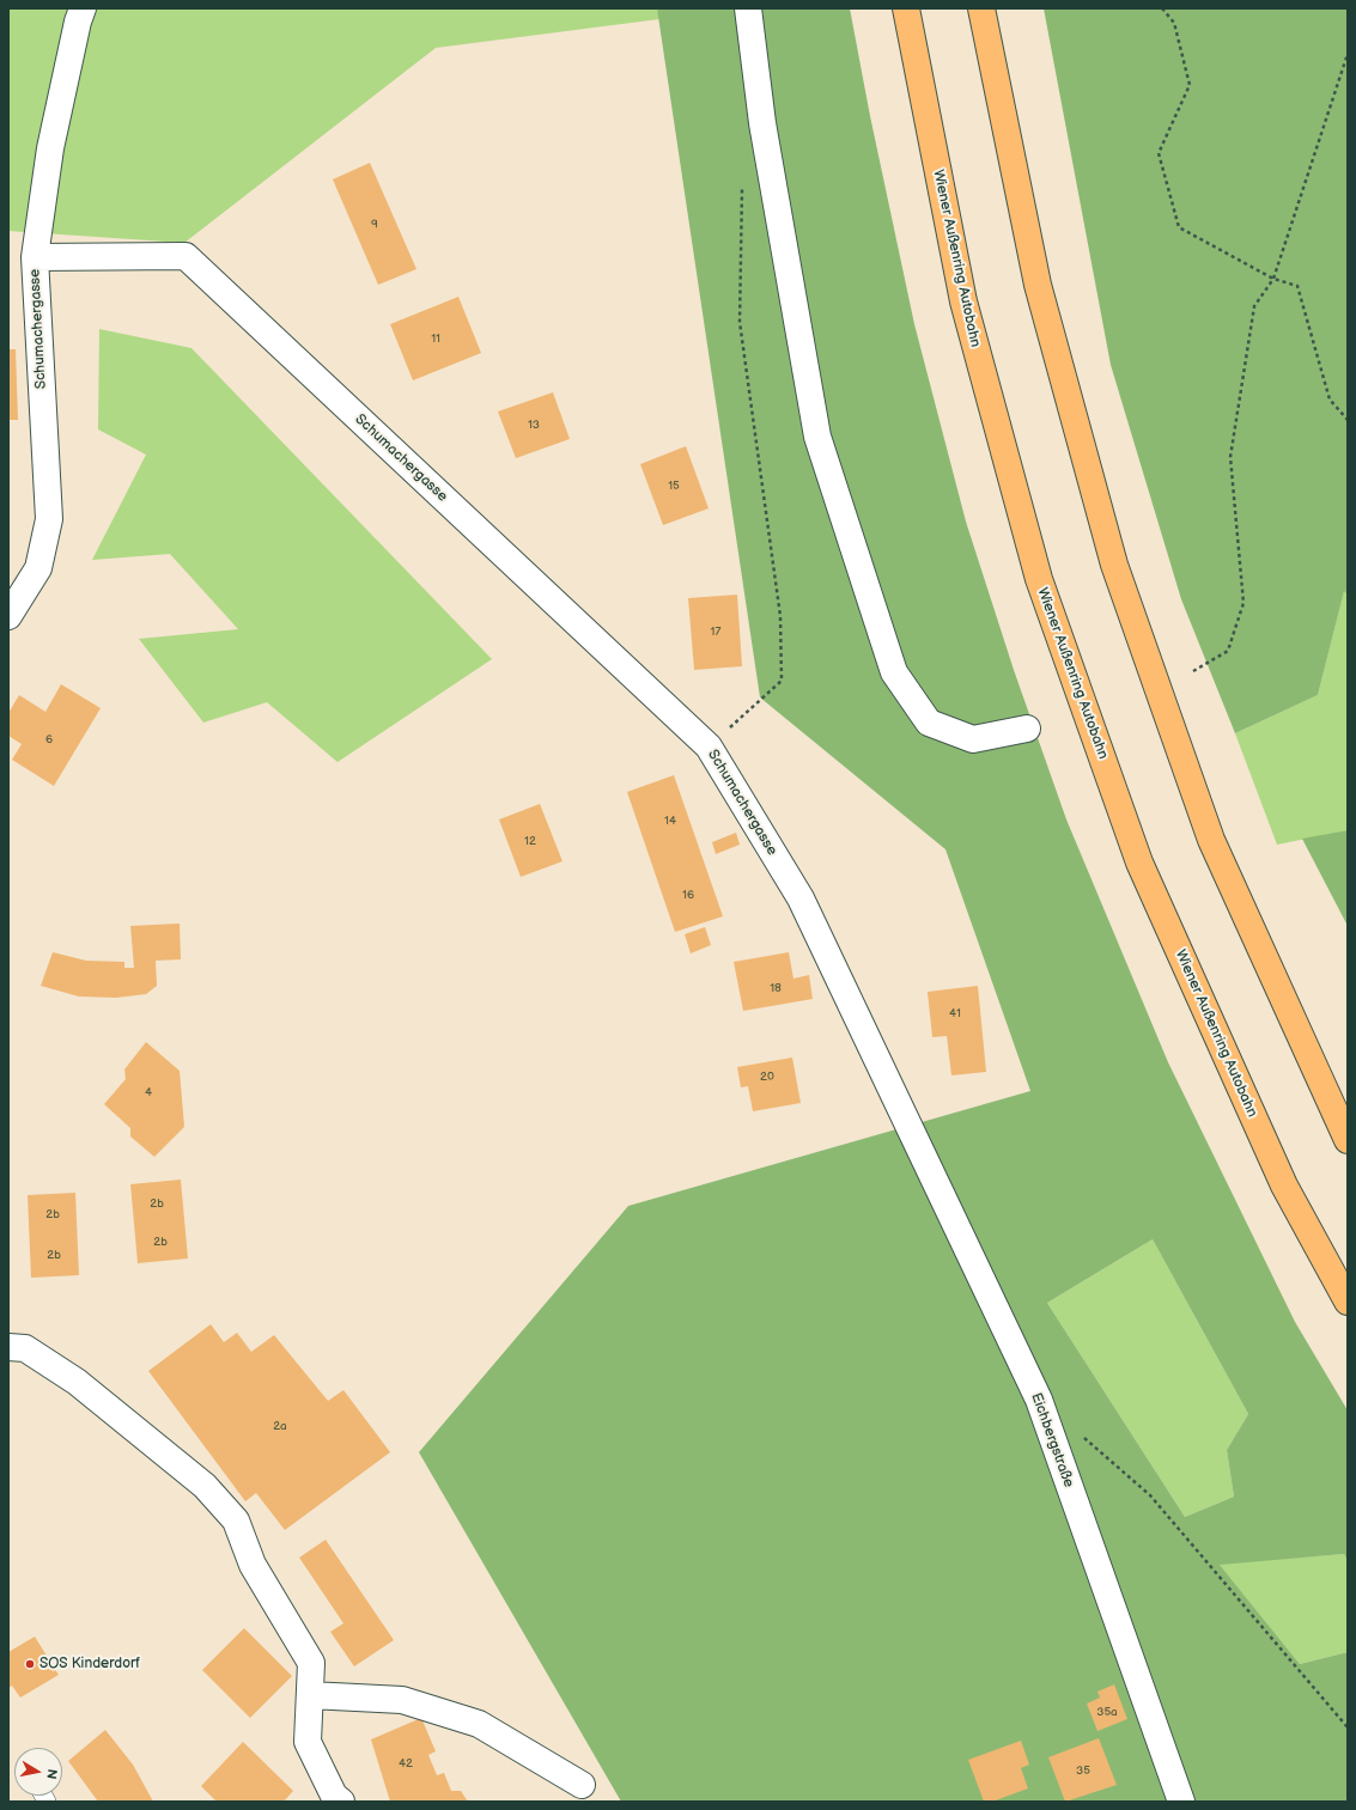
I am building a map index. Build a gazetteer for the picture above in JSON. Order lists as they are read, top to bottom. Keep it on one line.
{"streets":{"highway":["Wiener Außenring Autobahn"],"street":["Schumachergasse","Eichbergstraße"]},"crossings":[["Schumachergasse","Eichbergstraße"]],"places":["SOS Kinderdorf"],"house_numbers":["9","11","13","15","17","6","14","12","16","18","41","20","4","2b","2b","2b","2b","2a","35a","42","35"],"north":"right"}
